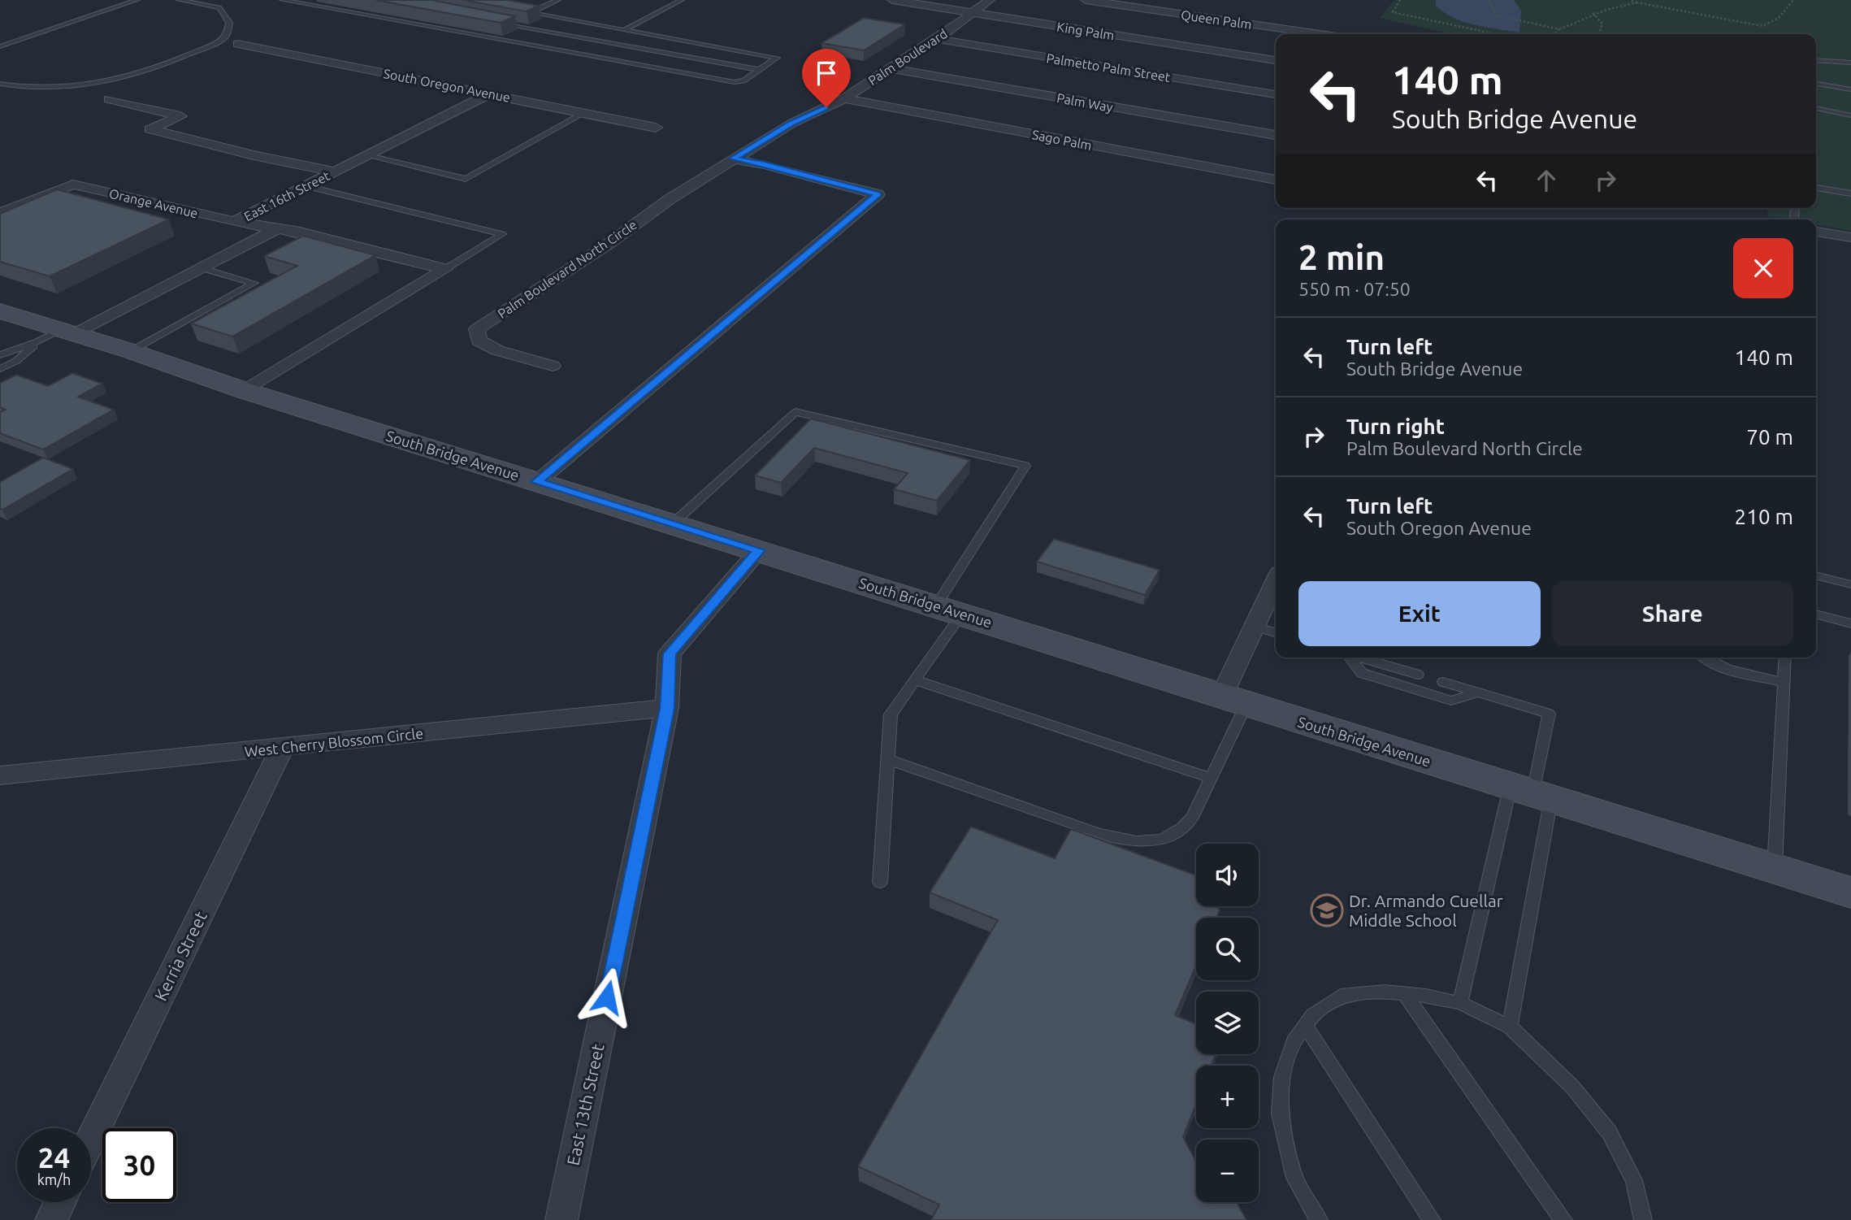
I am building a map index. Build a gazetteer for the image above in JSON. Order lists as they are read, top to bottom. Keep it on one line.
{"streets":{"street":["Queen Palm","King Palm","Palm Boulevard","Palmetto Palm Street","South Oregon Avenue","Palm Way","Sago Palm","East 16th Street","Orange Avenue","Palm Boulevard North Circle","South Bridge Avenue","West Cherry Blossom Circle","Kerria Street","East 13th Street"]},"crossings":[["King Palm","Palm Boulevard"],["Palm Boulevard","Palmetto Palm Street"],["Palm Boulevard","Palm Way"],["Palm Boulevard","Sago Palm"],["Palm Boulevard","Palm Boulevard North Circle"],["South Oregon Avenue","East 16th Street"],["East 16th Street","Orange Avenue"],["East 16th Street","South Bridge Avenue"],["South Bridge Avenue","East 13th Street"],["West Cherry Blossom Circle","Kerria Street"],["West Cherry Blossom Circle","East 13th Street"]],"places":{"school or university":["Dr. Armando Cuellar Middle School"]},"page":{"turn":["140 m","South Bridge Avenue"],"heading":["2 min","550 m · 07:50"],"list":[{"name":"Turn left","note":"South Bridge Avenue","value":"140 m"},{"name":"Turn right","note":"Palm Boulevard North Circle","value":"70 m"},{"name":"Turn left","note":"South Oregon Avenue","value":"210 m"}],"buttons":["Exit","Share"],"map_buttons":["+","−"],"speed":"24 km/h","limit":"30"}}
